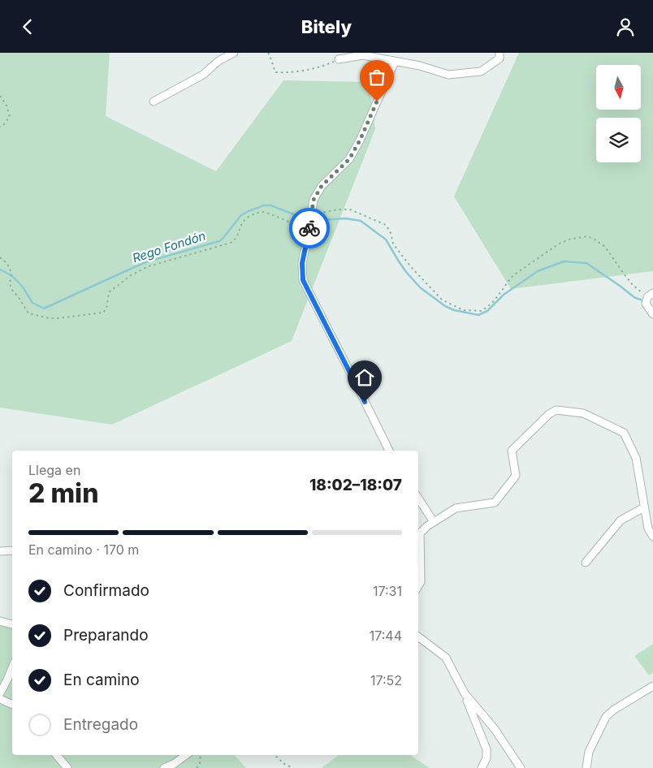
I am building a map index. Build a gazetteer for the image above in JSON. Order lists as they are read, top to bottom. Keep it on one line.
{"water":["Rego Fondón"],"north":"bottom","page":{"header":"Bitely","heading":["2 min","Llega en","18:02–18:07"],"bar":"En camino · 170 m","list":[["Confirmado","17:31"],["Preparando","17:44"],["En camino","17:52"],"Entregado"]}}
